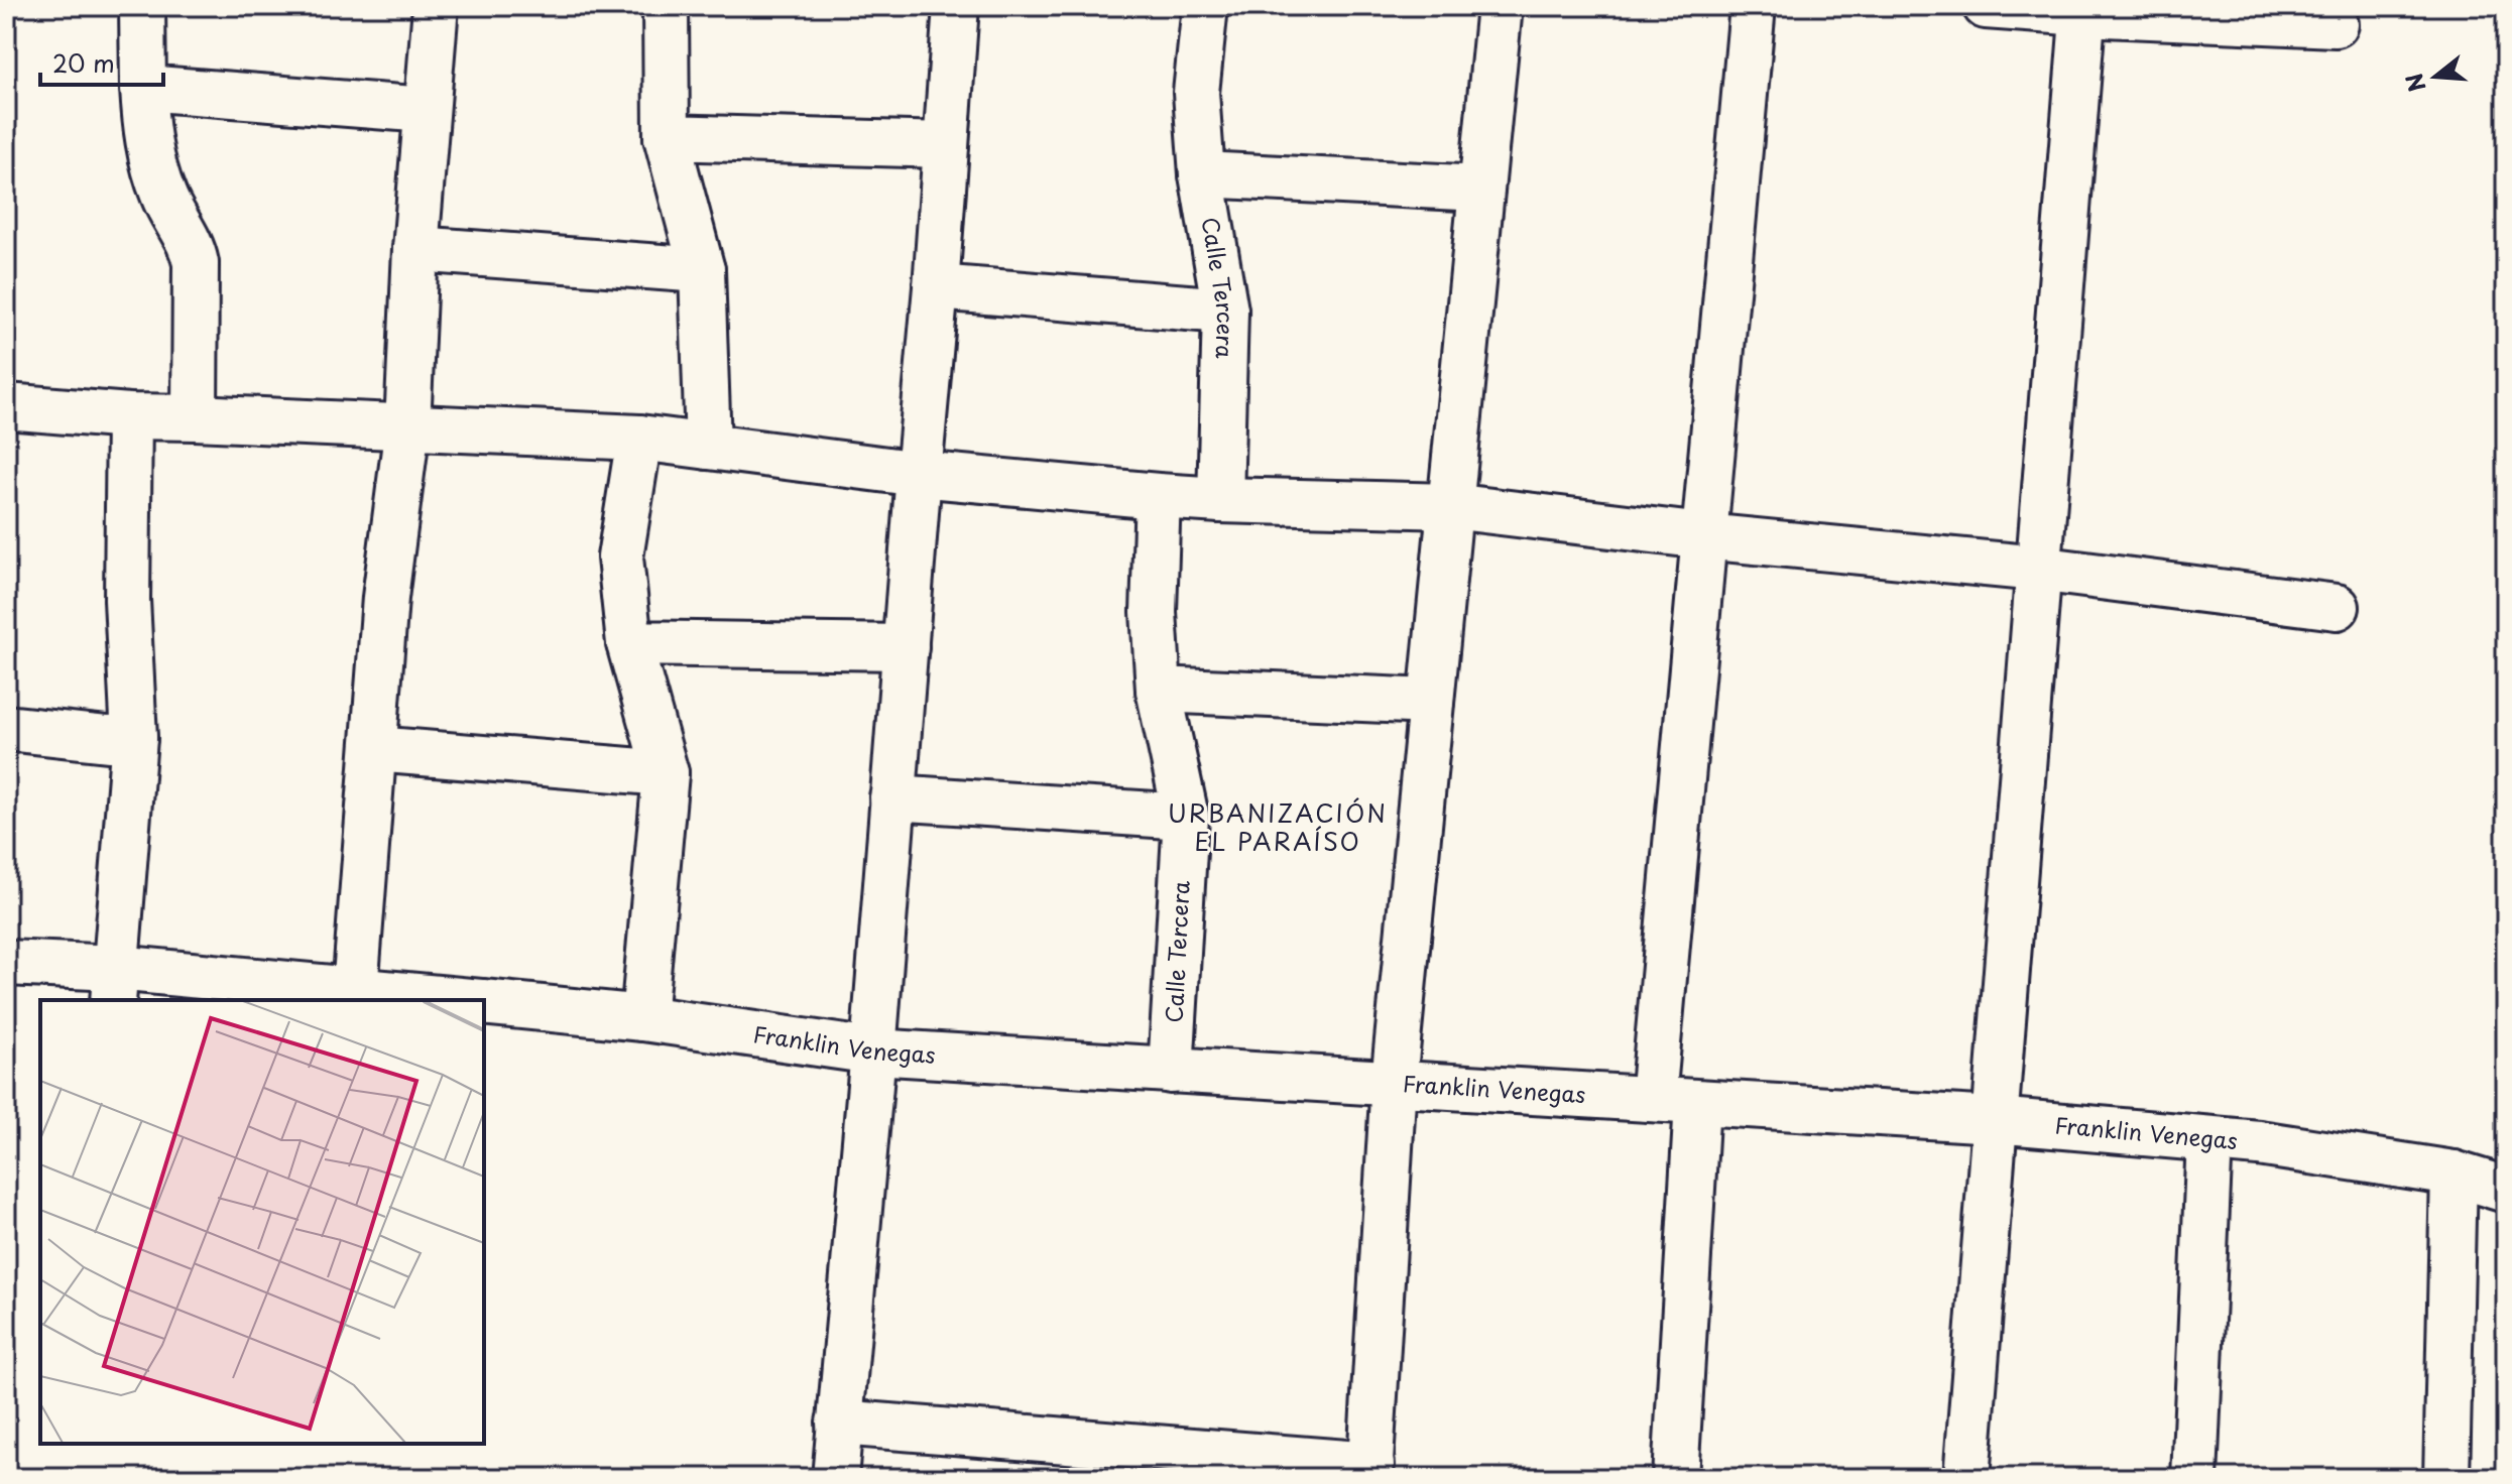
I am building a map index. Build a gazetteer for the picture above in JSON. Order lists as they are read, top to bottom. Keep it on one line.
{"streets":{"street":["Calle Tercera","Franklin Venegas"]},"crossings":[["Calle Tercera","Franklin Venegas"]],"districts":["URBANIZACIÓN EL PARAÍSO"],"scale_bar":"20 m","north":"left"}
